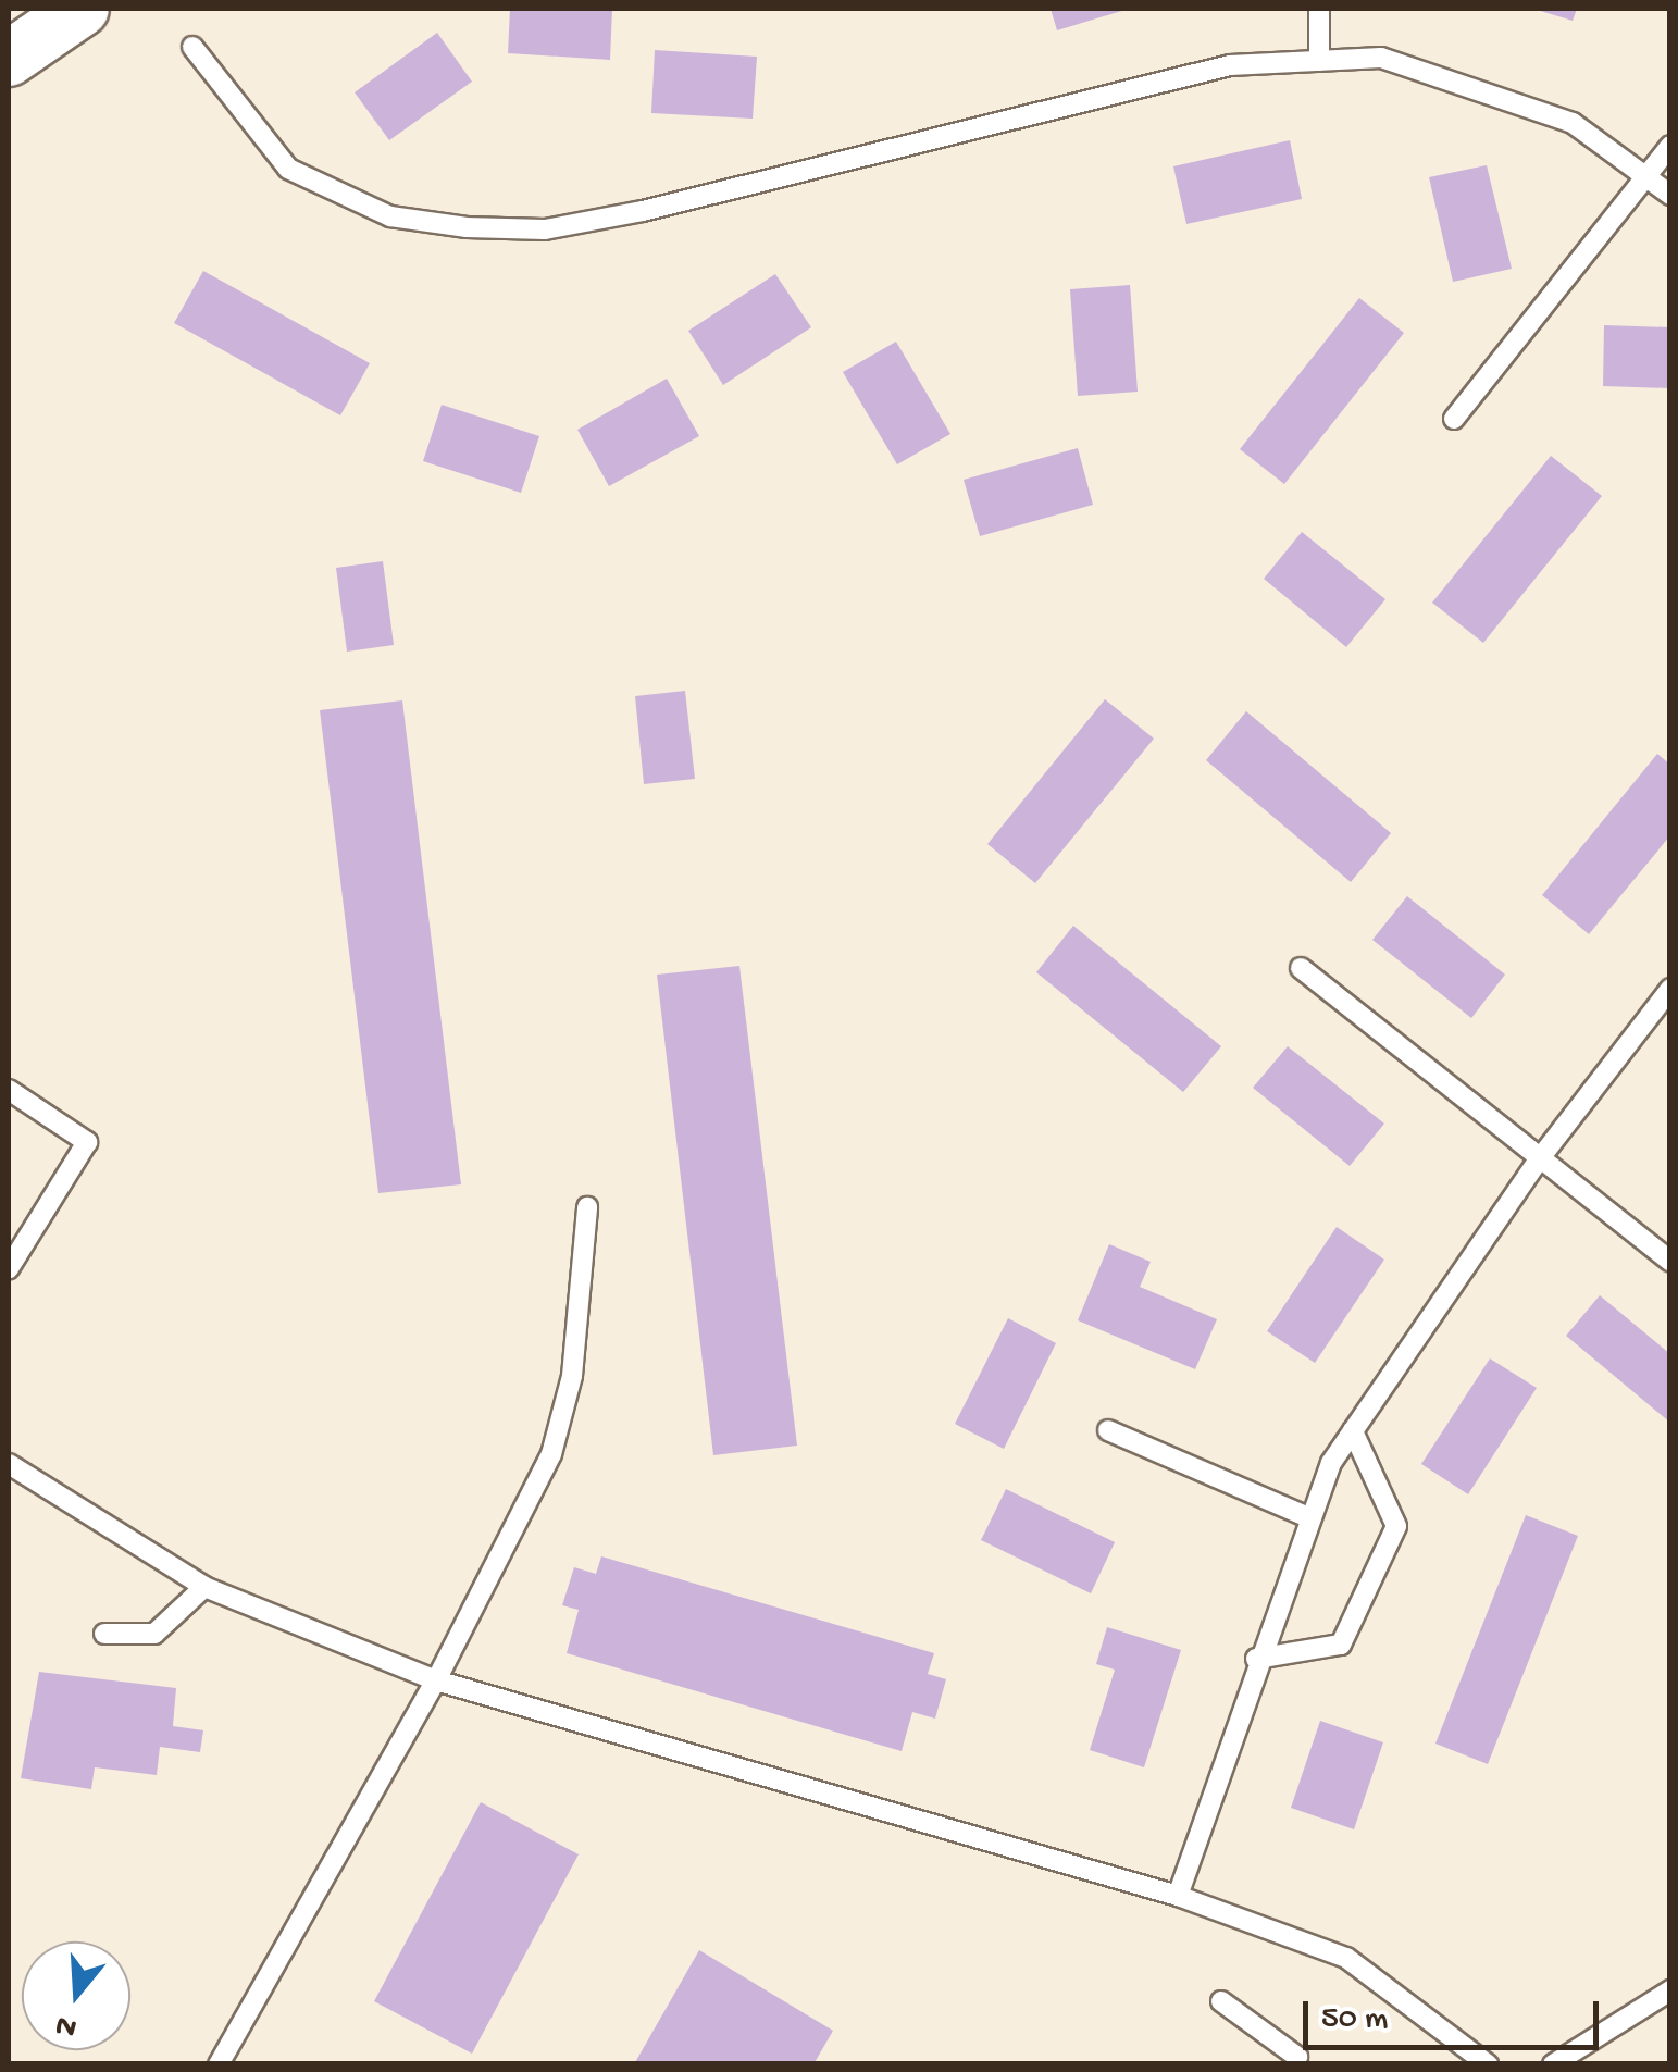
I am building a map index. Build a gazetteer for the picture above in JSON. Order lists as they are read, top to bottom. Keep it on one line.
{"scale_bar":"50 m","north":"bottom"}
